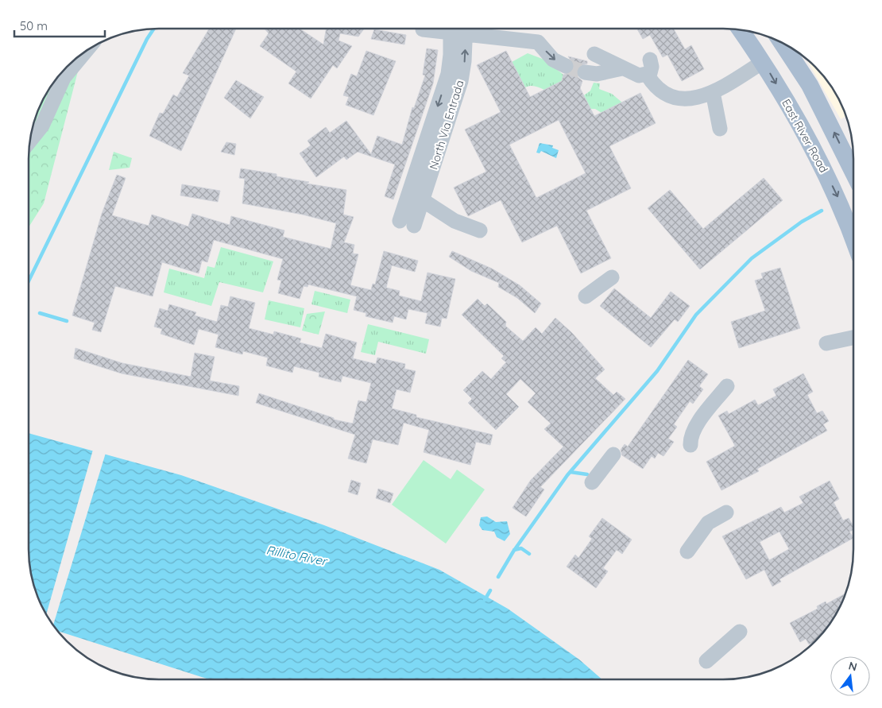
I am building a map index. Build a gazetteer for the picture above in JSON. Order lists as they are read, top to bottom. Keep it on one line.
{"streets":{"main road":["East River Road"],"street":["North Via Entrada"]},"water":["Rillito River"],"scale_bar":"50 m","north":"top"}
